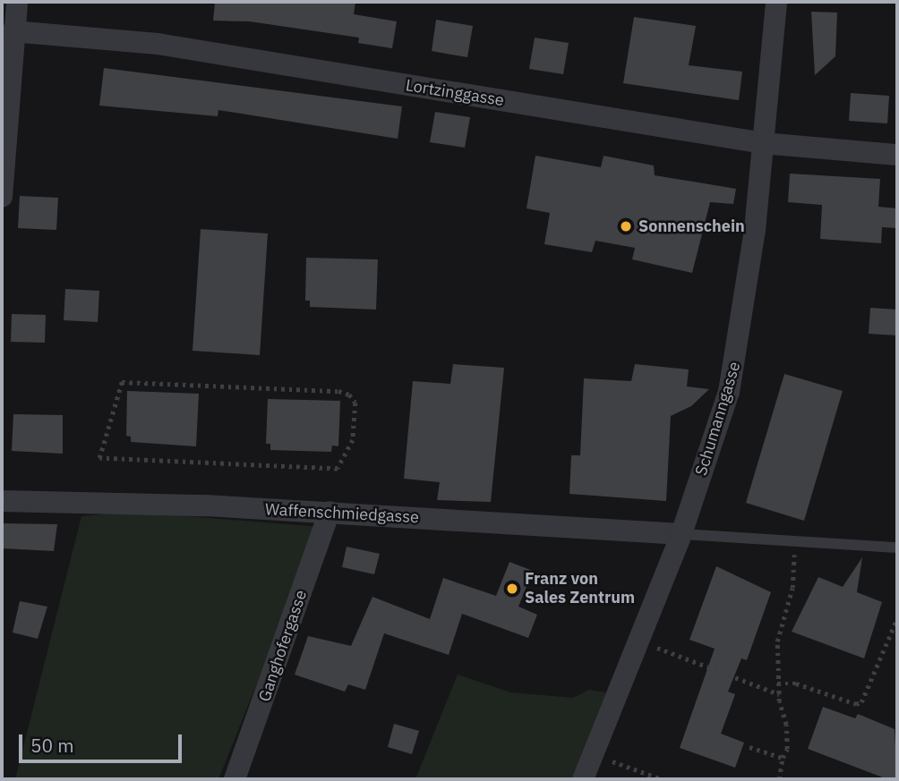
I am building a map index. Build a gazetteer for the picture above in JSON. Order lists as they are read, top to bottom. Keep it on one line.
{"streets":{"street":["Lortzinggasse","Schumanngasse","Waffenschmiedgasse","Ganghofergasse"]},"crossings":[["Lortzinggasse","Schumanngasse"],["Schumanngasse","Waffenschmiedgasse"],["Waffenschmiedgasse","Ganghofergasse"]],"places":["Sonnenschein","Franz von Sales Zentrum"],"scale_bar":"50 m"}
